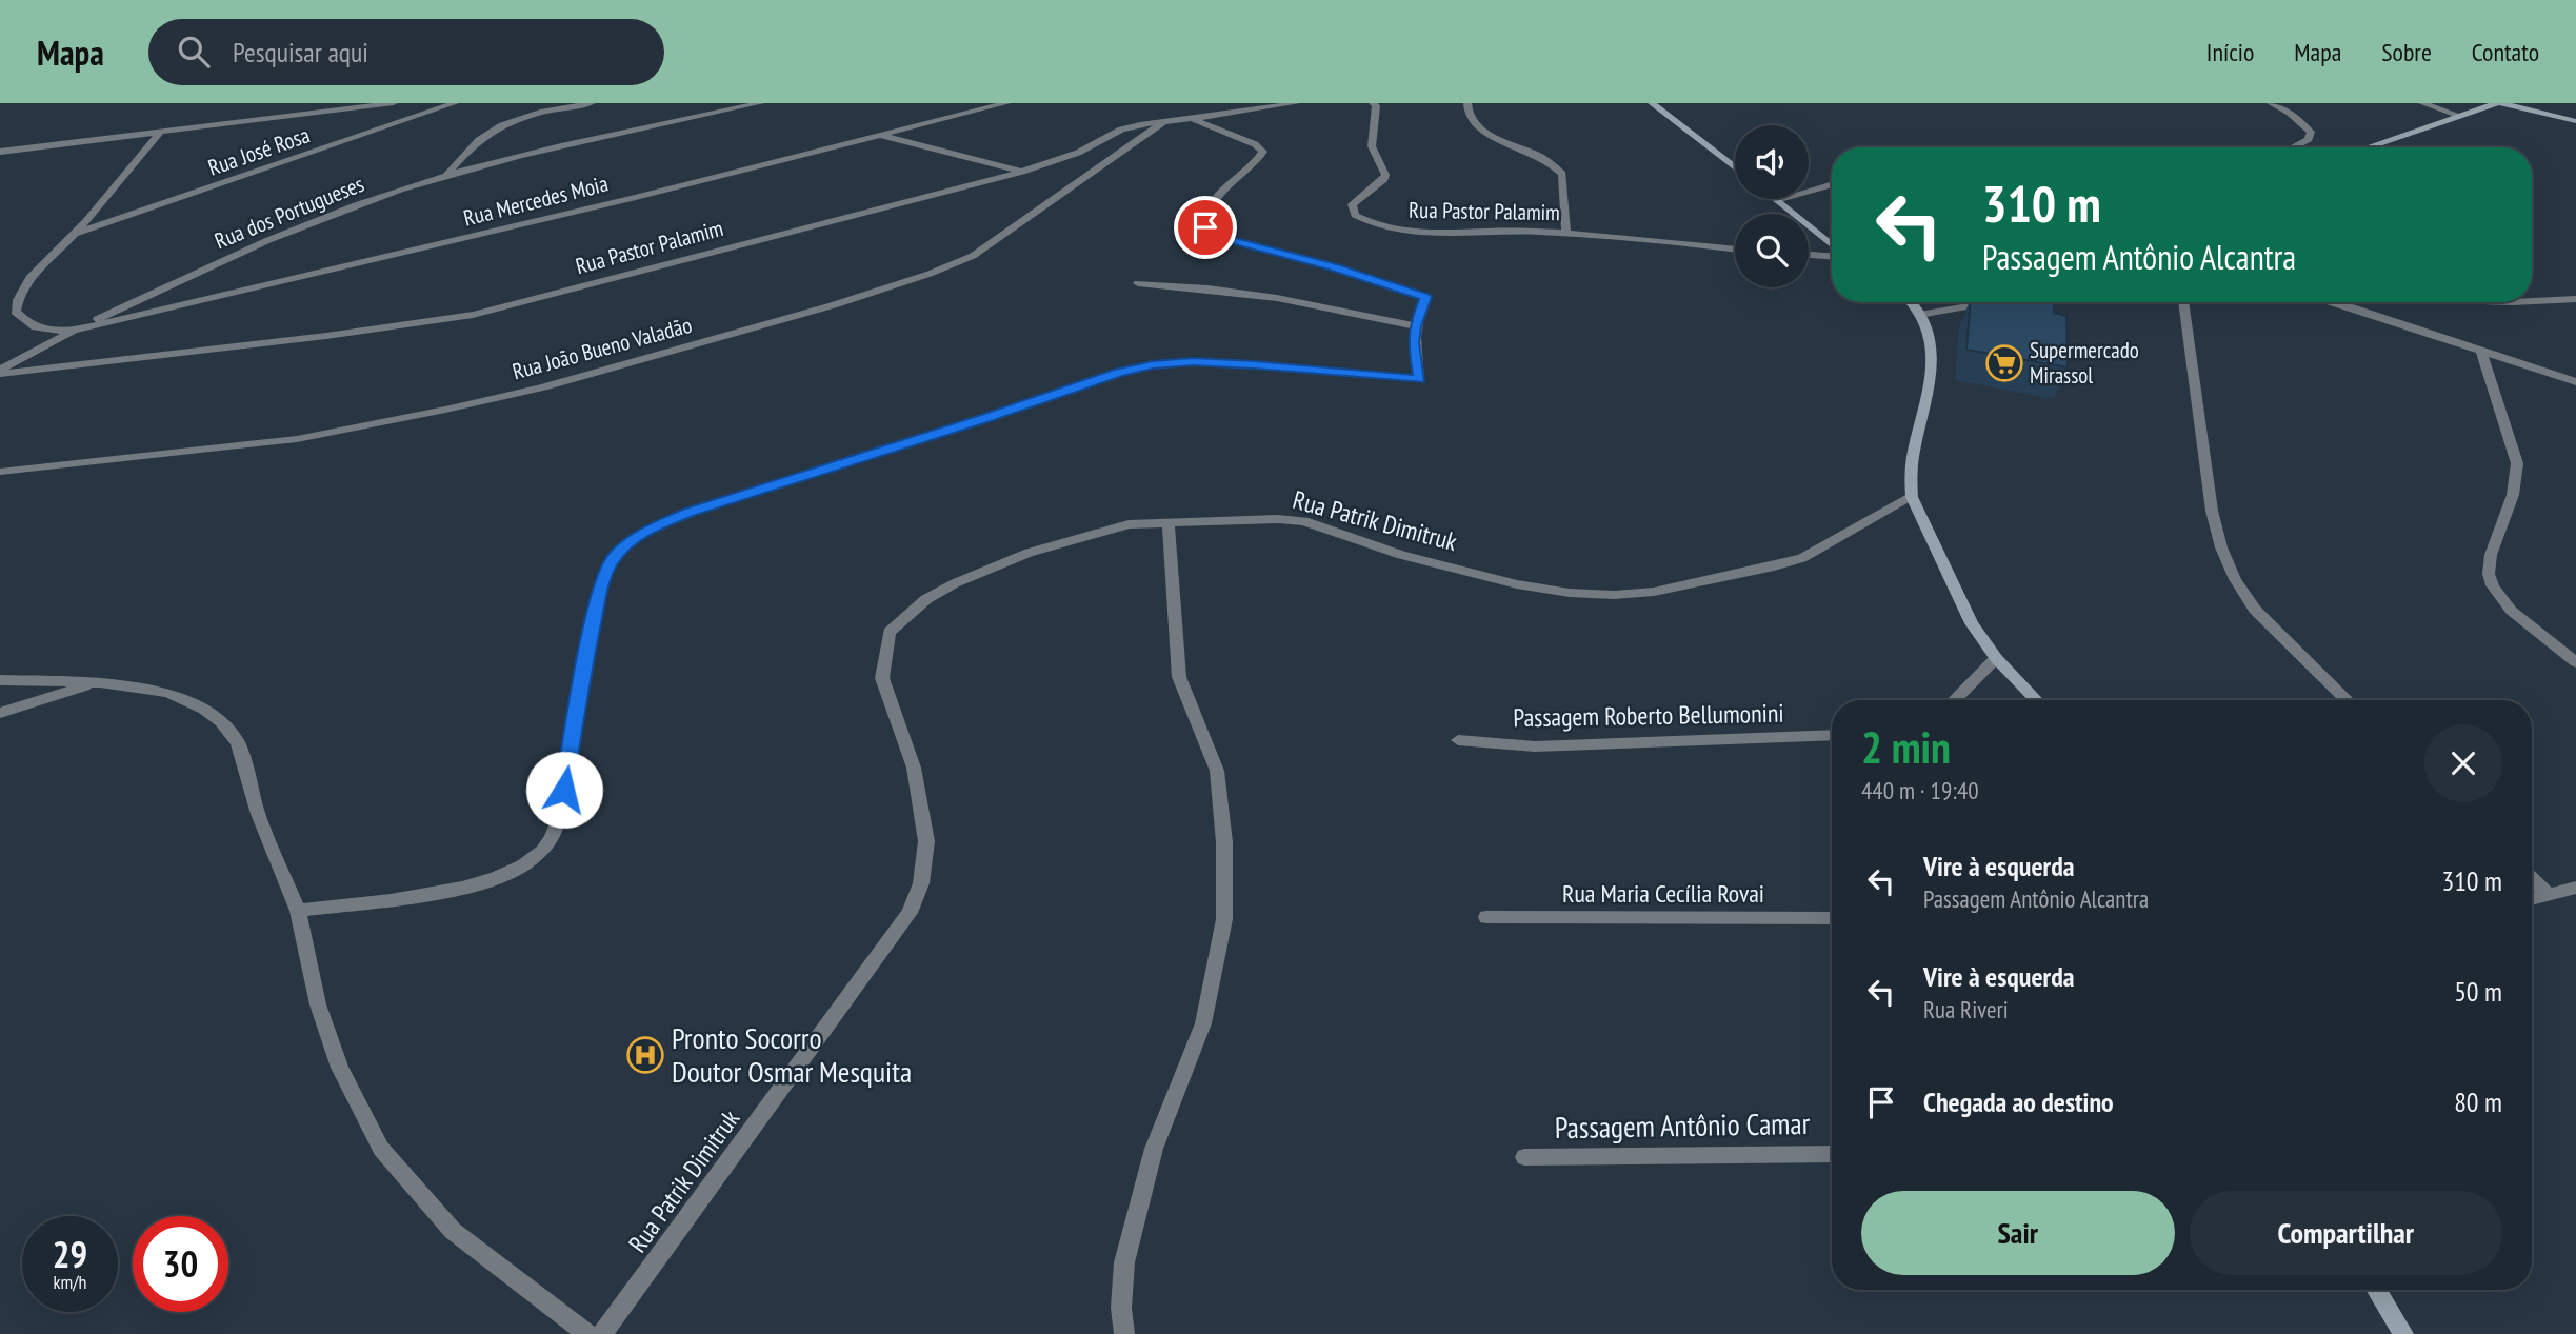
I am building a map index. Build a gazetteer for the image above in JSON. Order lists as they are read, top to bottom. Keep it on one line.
{"streets":{"street":["Rua José Rosa","Rua Mercedes Moia","Rua Pastor Palamim","Rua dos Portugueses","Rua João Bueno Valadão","Rua Patrik Dimitruk","Passagem Roberto Bellumonini","Rua Maria Cecília Rovai","Passagem Antônio Camar"]},"crossings":[["Rua Mercedes Moia","Rua dos Portugueses"],["Rua Pastor Palamim","Rua dos Portugueses"],["Rua Pastor Palamim","Rua João Bueno Valadão"]],"places":{"supermarket":["Supermercado Mirassol"],"hospital":["Pronto Socorro Doutor Osmar Mesquita"]},"page":{"header":"Mapa","search":"Pesquisar aqui","nav":["Início","Mapa","Sobre","Contato"],"turn":["310 m","Passagem Antônio Alcantra"],"heading":["2 min","440 m · 19:40"],"list":[{"name":"Vire à esquerda","note":"Passagem Antônio Alcantra","value":"310 m"},{"name":"Vire à esquerda","note":"Rua Riveri","value":"50 m"},{"name":"Chegada ao destino","value":"80 m"}],"buttons":["Sair","Compartilhar"],"speed":"29 km/h","limit":"30"}}
